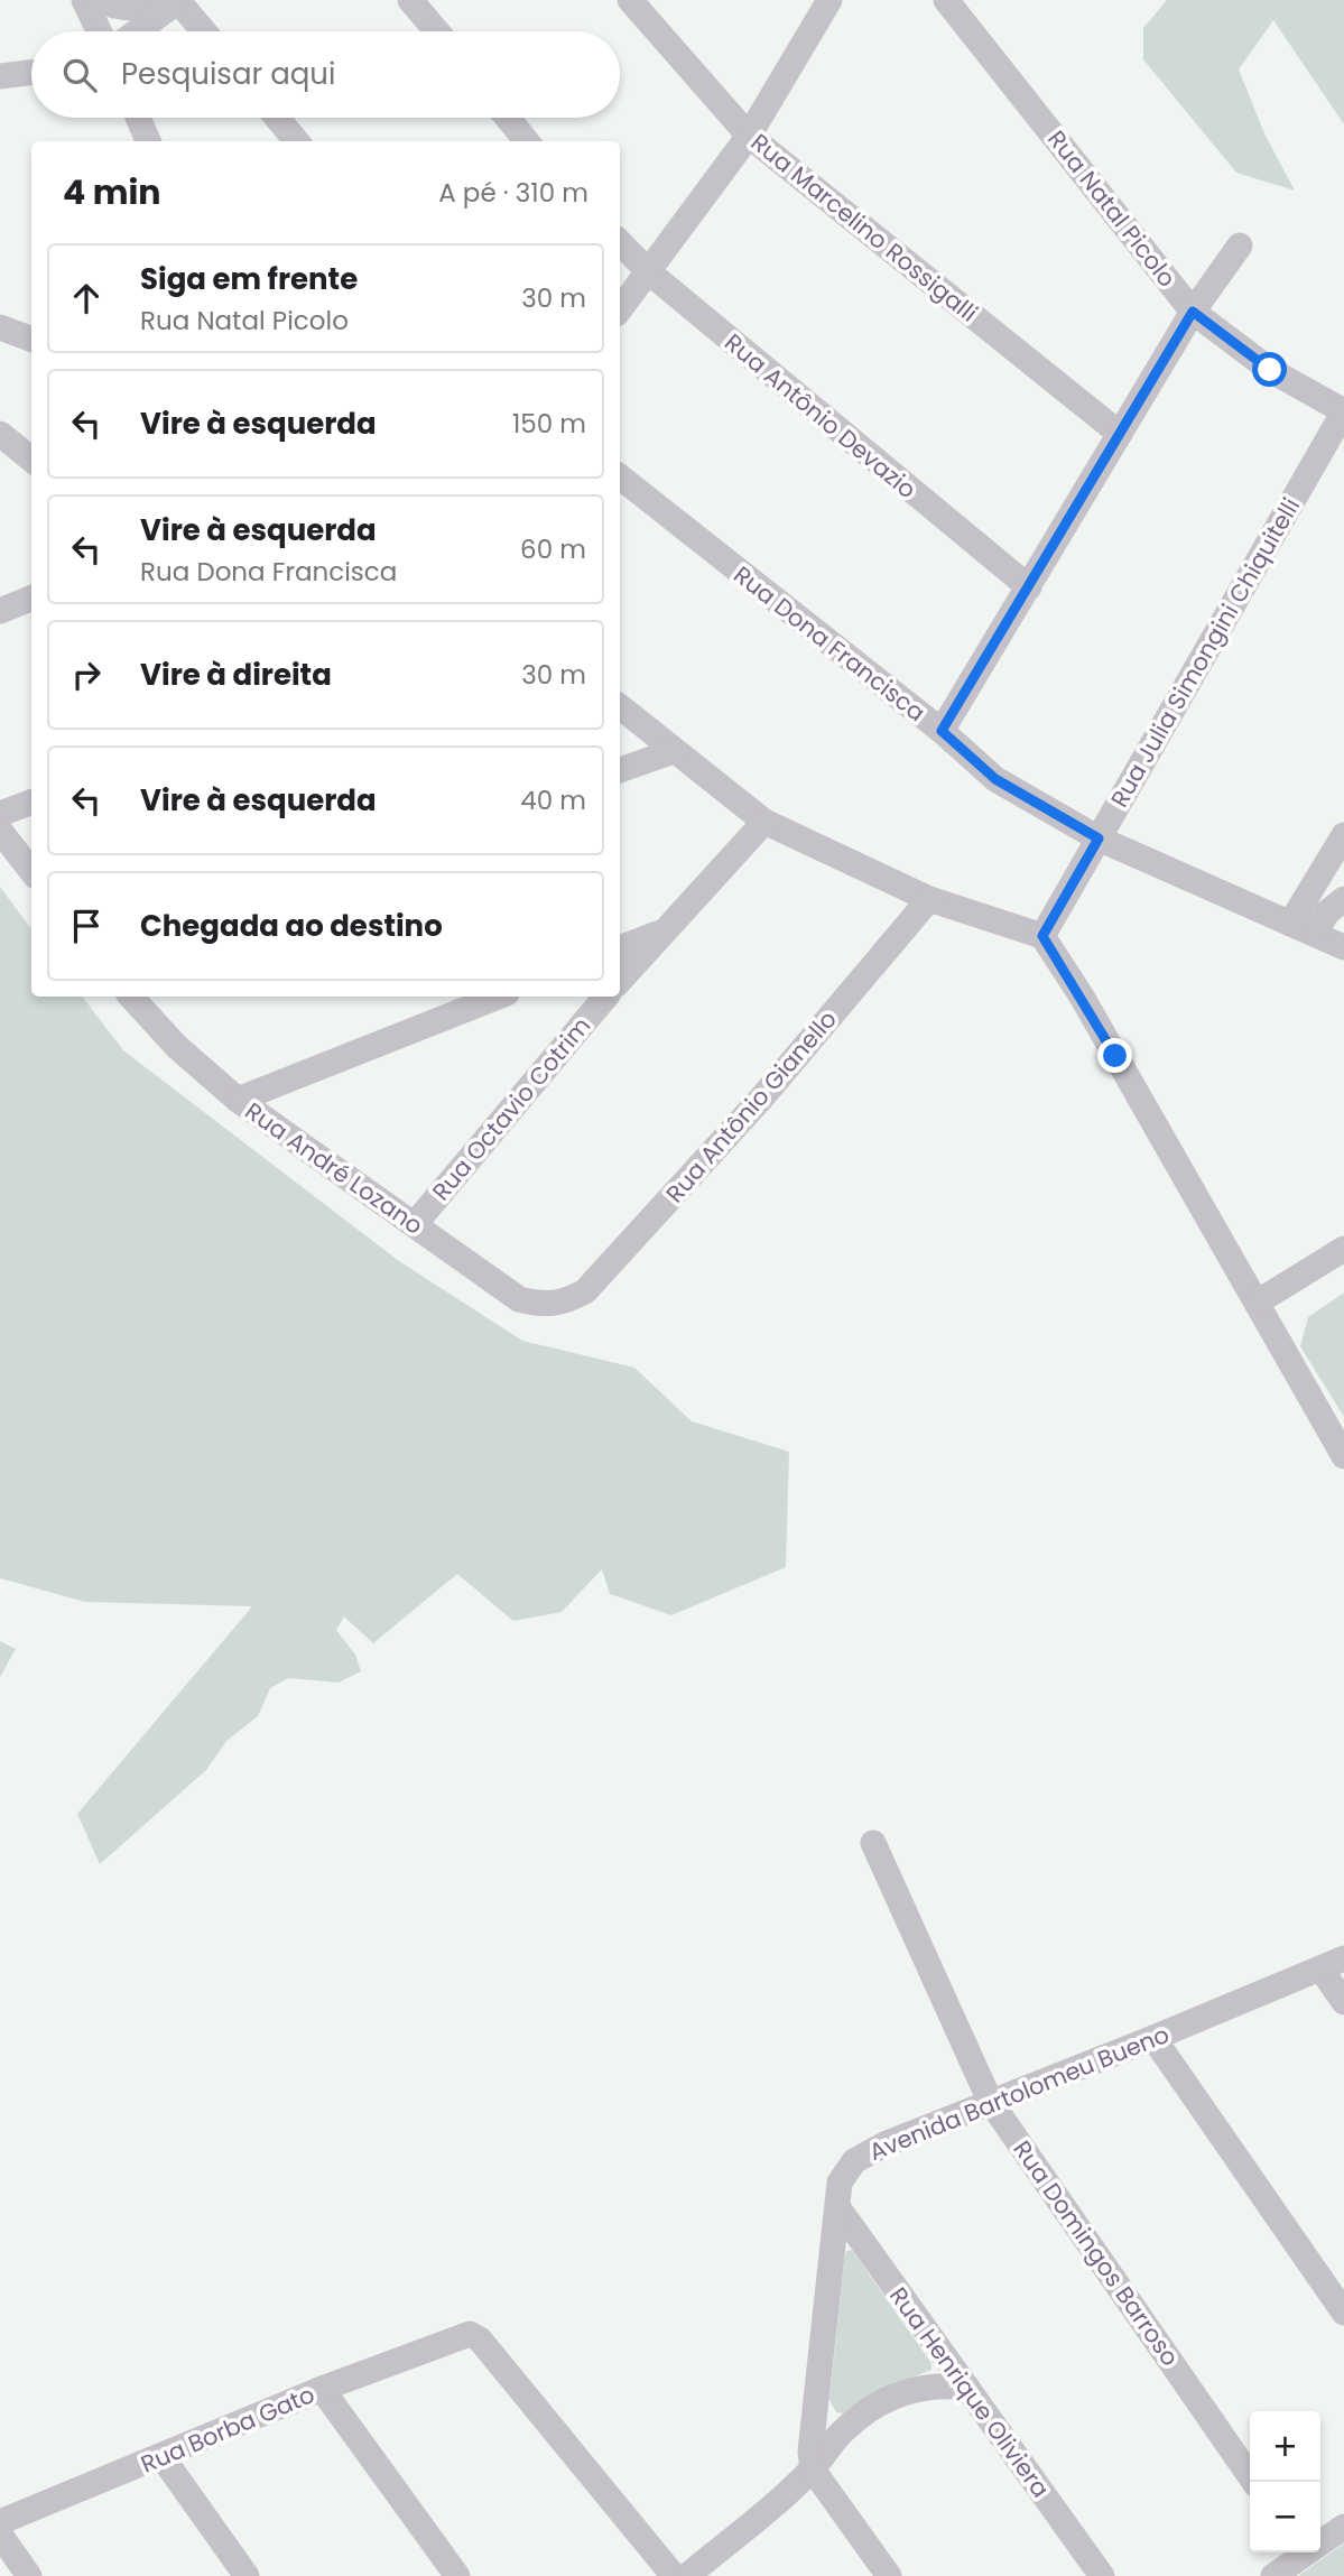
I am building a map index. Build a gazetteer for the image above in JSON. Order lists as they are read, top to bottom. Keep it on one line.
{"streets":{"street":["Rua Natal Picolo","Rua Marcelino Rossigalli","Rua Antônio Devazio","Rua Dona Francisca","Rua Julia Simongini Chiquitelli","Rua Antônio Gianello","Rua Octavio Cotrim","Rua André Lozano","Avenida Bartolomeu Bueno","Rua Domingos Barroso","Rua Henrique Oliviera","Rua Borba Gato"]},"crossings":[["Rua Natal Picolo","Rua Julia Simongini Chiquitelli"],["Rua Dona Francisca","Rua Julia Simongini Chiquitelli"],["Rua Antônio Gianello","Rua André Lozano"],["Rua Octavio Cotrim","Rua André Lozano"],["Avenida Bartolomeu Bueno","Rua Domingos Barroso"],["Avenida Bartolomeu Bueno","Rua Henrique Oliviera"]],"page":{"search":"Pesquisar aqui","heading":["4 min","A pé · 310 m"],"list":[["Siga em frente","Rua Natal Picolo","30 m"],["Vire à esquerda","150 m"],["Vire à esquerda","Rua Dona Francisca","60 m"],["Vire à direita","30 m"],["Vire à esquerda","40 m"],"Chegada ao destino"],"map_buttons":["+","−"]}}
